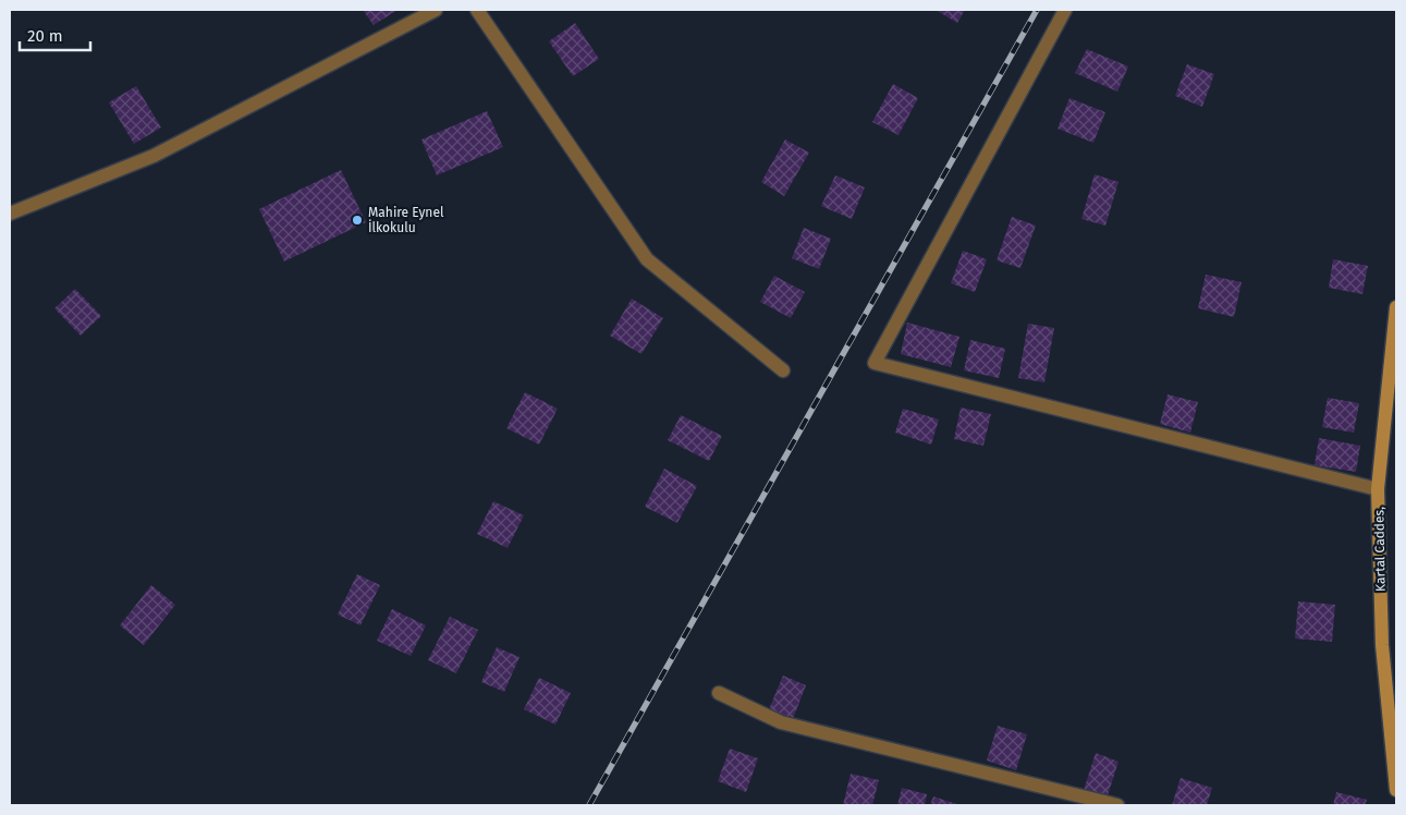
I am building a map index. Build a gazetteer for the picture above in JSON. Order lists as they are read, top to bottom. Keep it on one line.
{"streets":{"main road":["Kartal Caddes,"]},"places":["Mahire Eynel İlkokulu"],"scale_bar":"20 m"}
